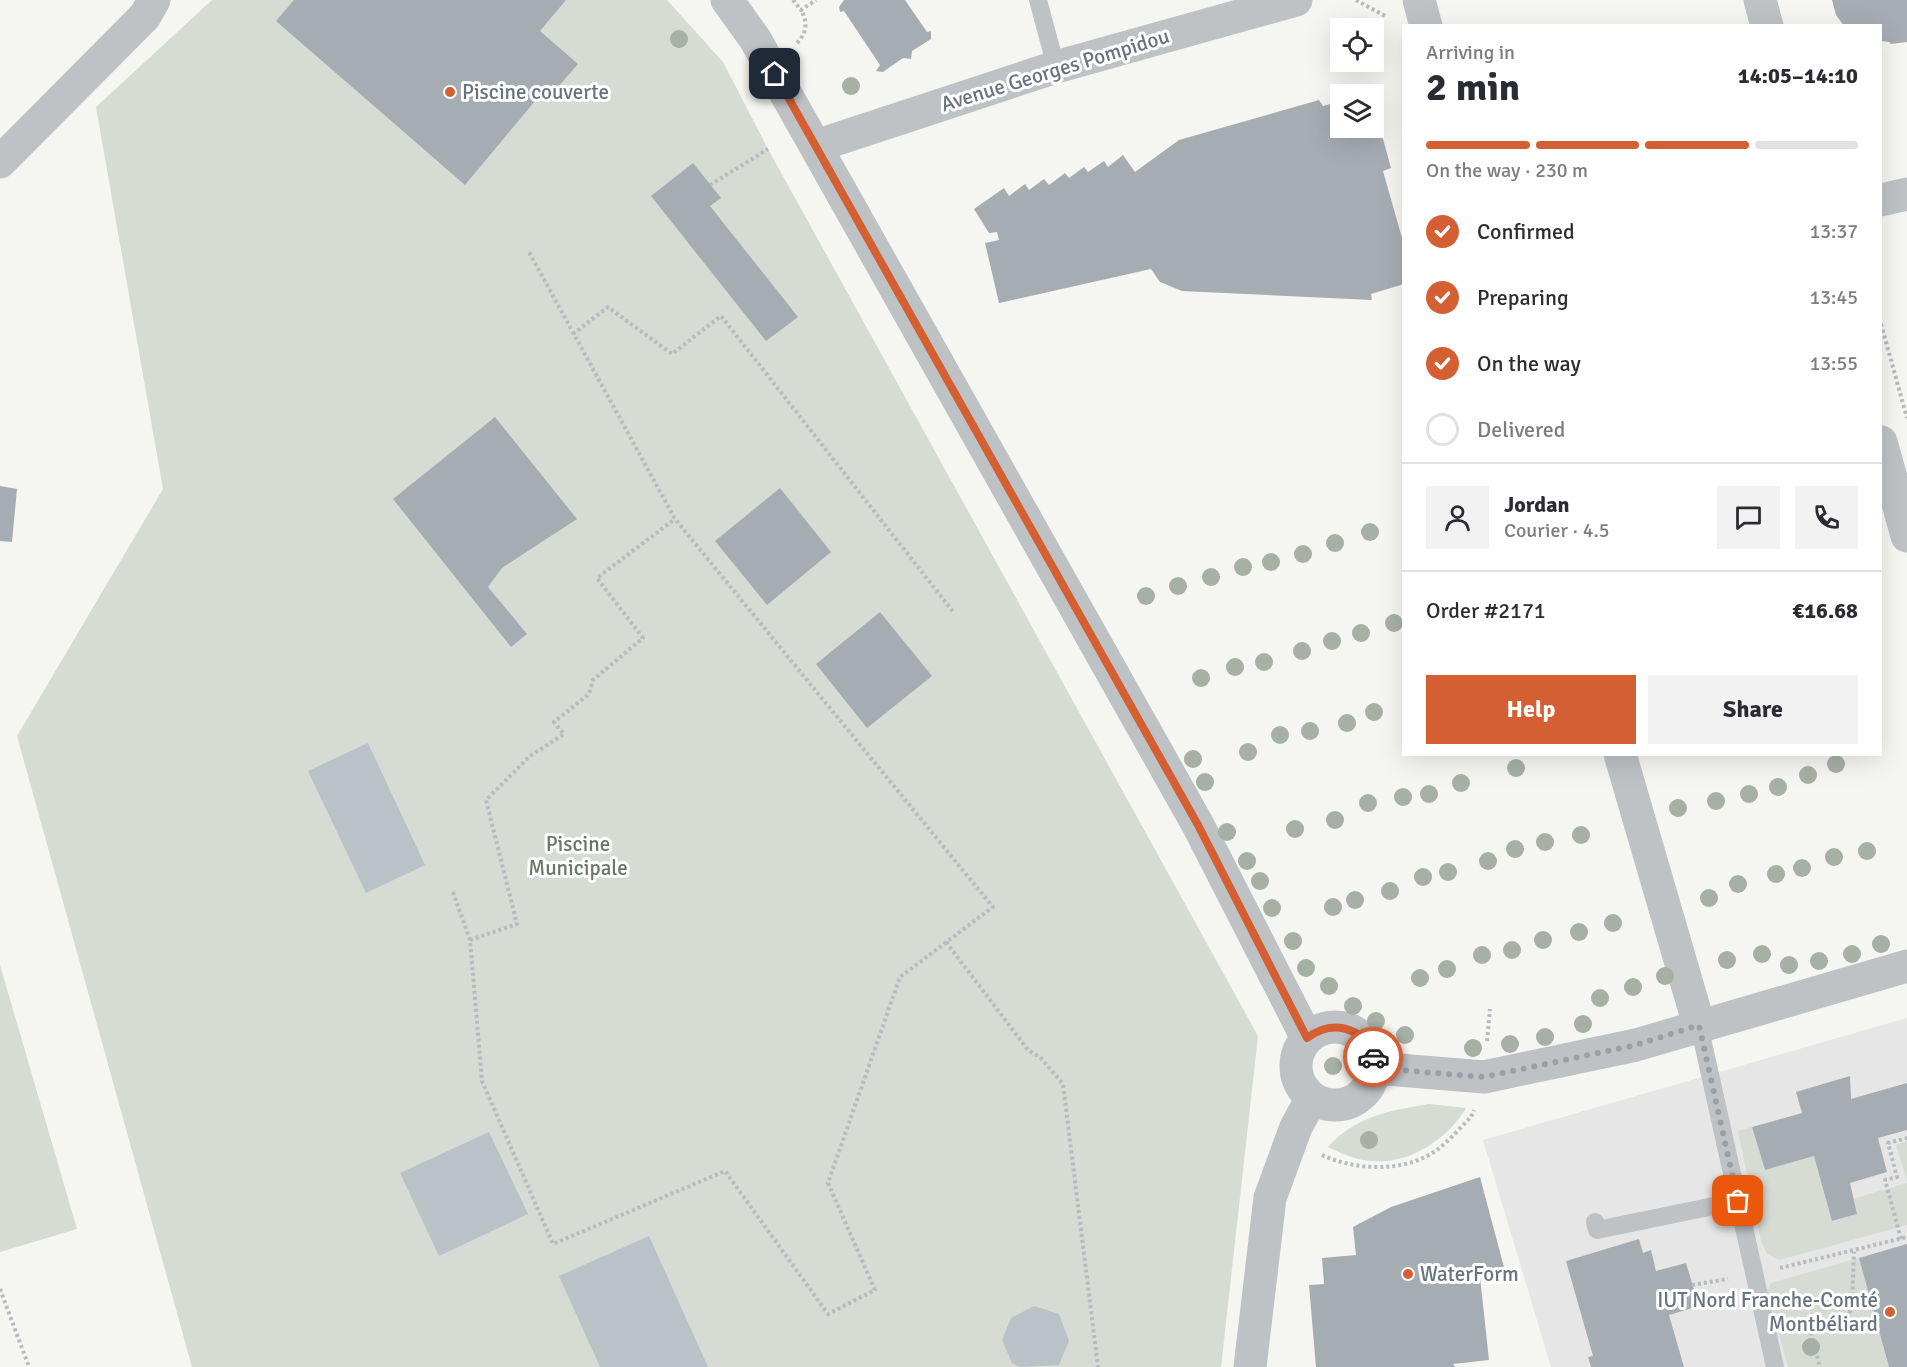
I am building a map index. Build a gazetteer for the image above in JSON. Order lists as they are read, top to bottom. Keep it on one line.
{"streets":{"street":["Avenue Georges Pompidou"]},"parks":["Piscine Municipale"],"places":["Piscine couverte","WaterForm","IUT Nord Franche-Comté Montbéliard"],"page":{"heading":["2 min","Arriving in","14:05–14:10"],"panel":["Jordan","Courier · 4.5","Order #2171","€16.68"],"bar":"On the way · 230 m","list":[["Confirmed","13:37"],["Preparing","13:45"],["On the way","13:55"],"Delivered"],"buttons":["Help","Share"]}}
